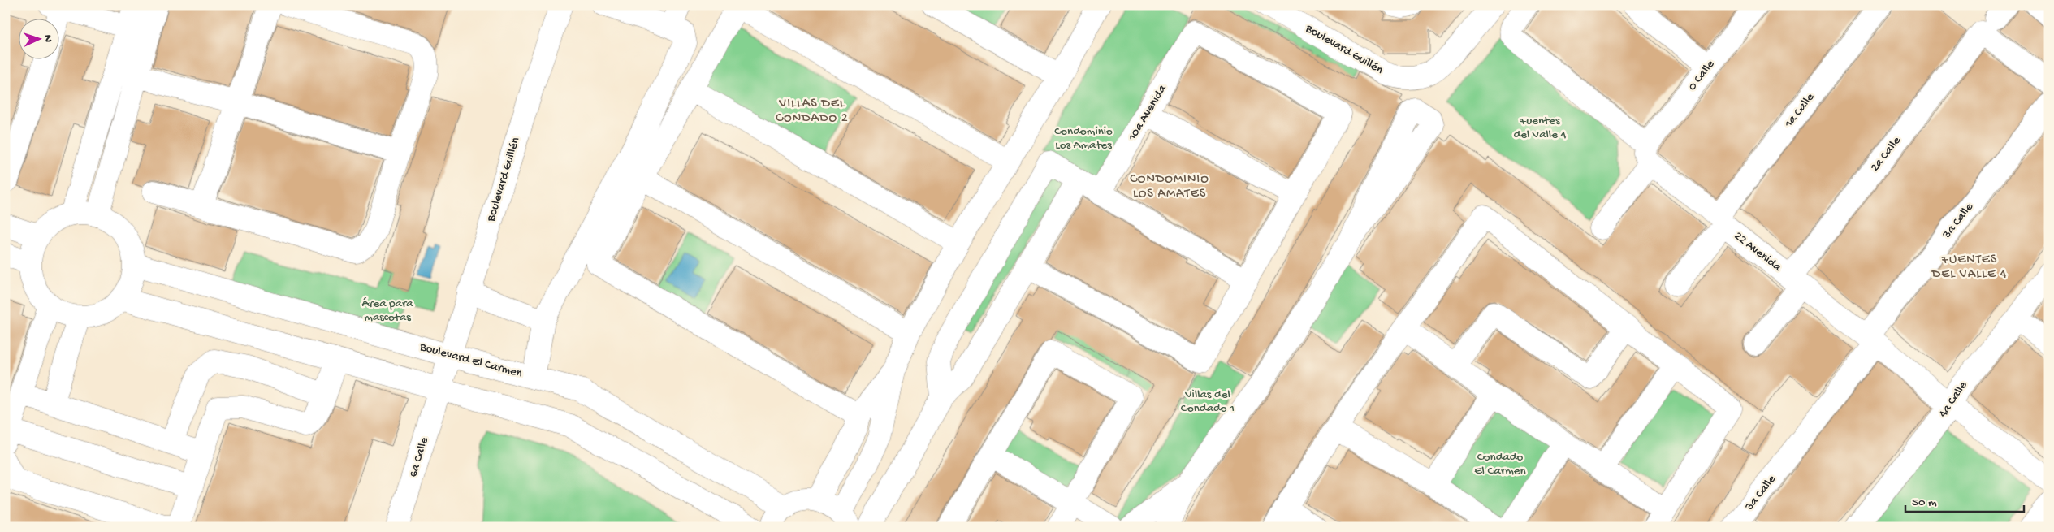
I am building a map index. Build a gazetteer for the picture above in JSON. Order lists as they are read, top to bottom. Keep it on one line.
{"streets":{"street":["Boulevard Guillén","0 Calle","1a Calle","10a Avenida","2a Calle","3a Calle","22 Avenida","Boulevard El Carmen","4a Calle","6a Calle"]},"crossings":[["Boulevard Guillén","Boulevard El Carmen"],["Boulevard Guillén","6a Calle"],["0 Calle","22 Avenida"],["1a Calle","22 Avenida"],["2a Calle","22 Avenida"],["3a Calle","22 Avenida"],["22 Avenida","4a Calle"],["Boulevard El Carmen","6a Calle"]],"districts":["VILLAS DEL CONDADO 2","CONDOMINIO LOS AMATES","FUENTES DEL VALLE 4"],"parks":["Fuentes del Valle 4","Condominio Los Amates","Área para mascotas","Villas del Condado 1","Condado El Carmen"],"scale_bar":"50 m","north":"right"}
